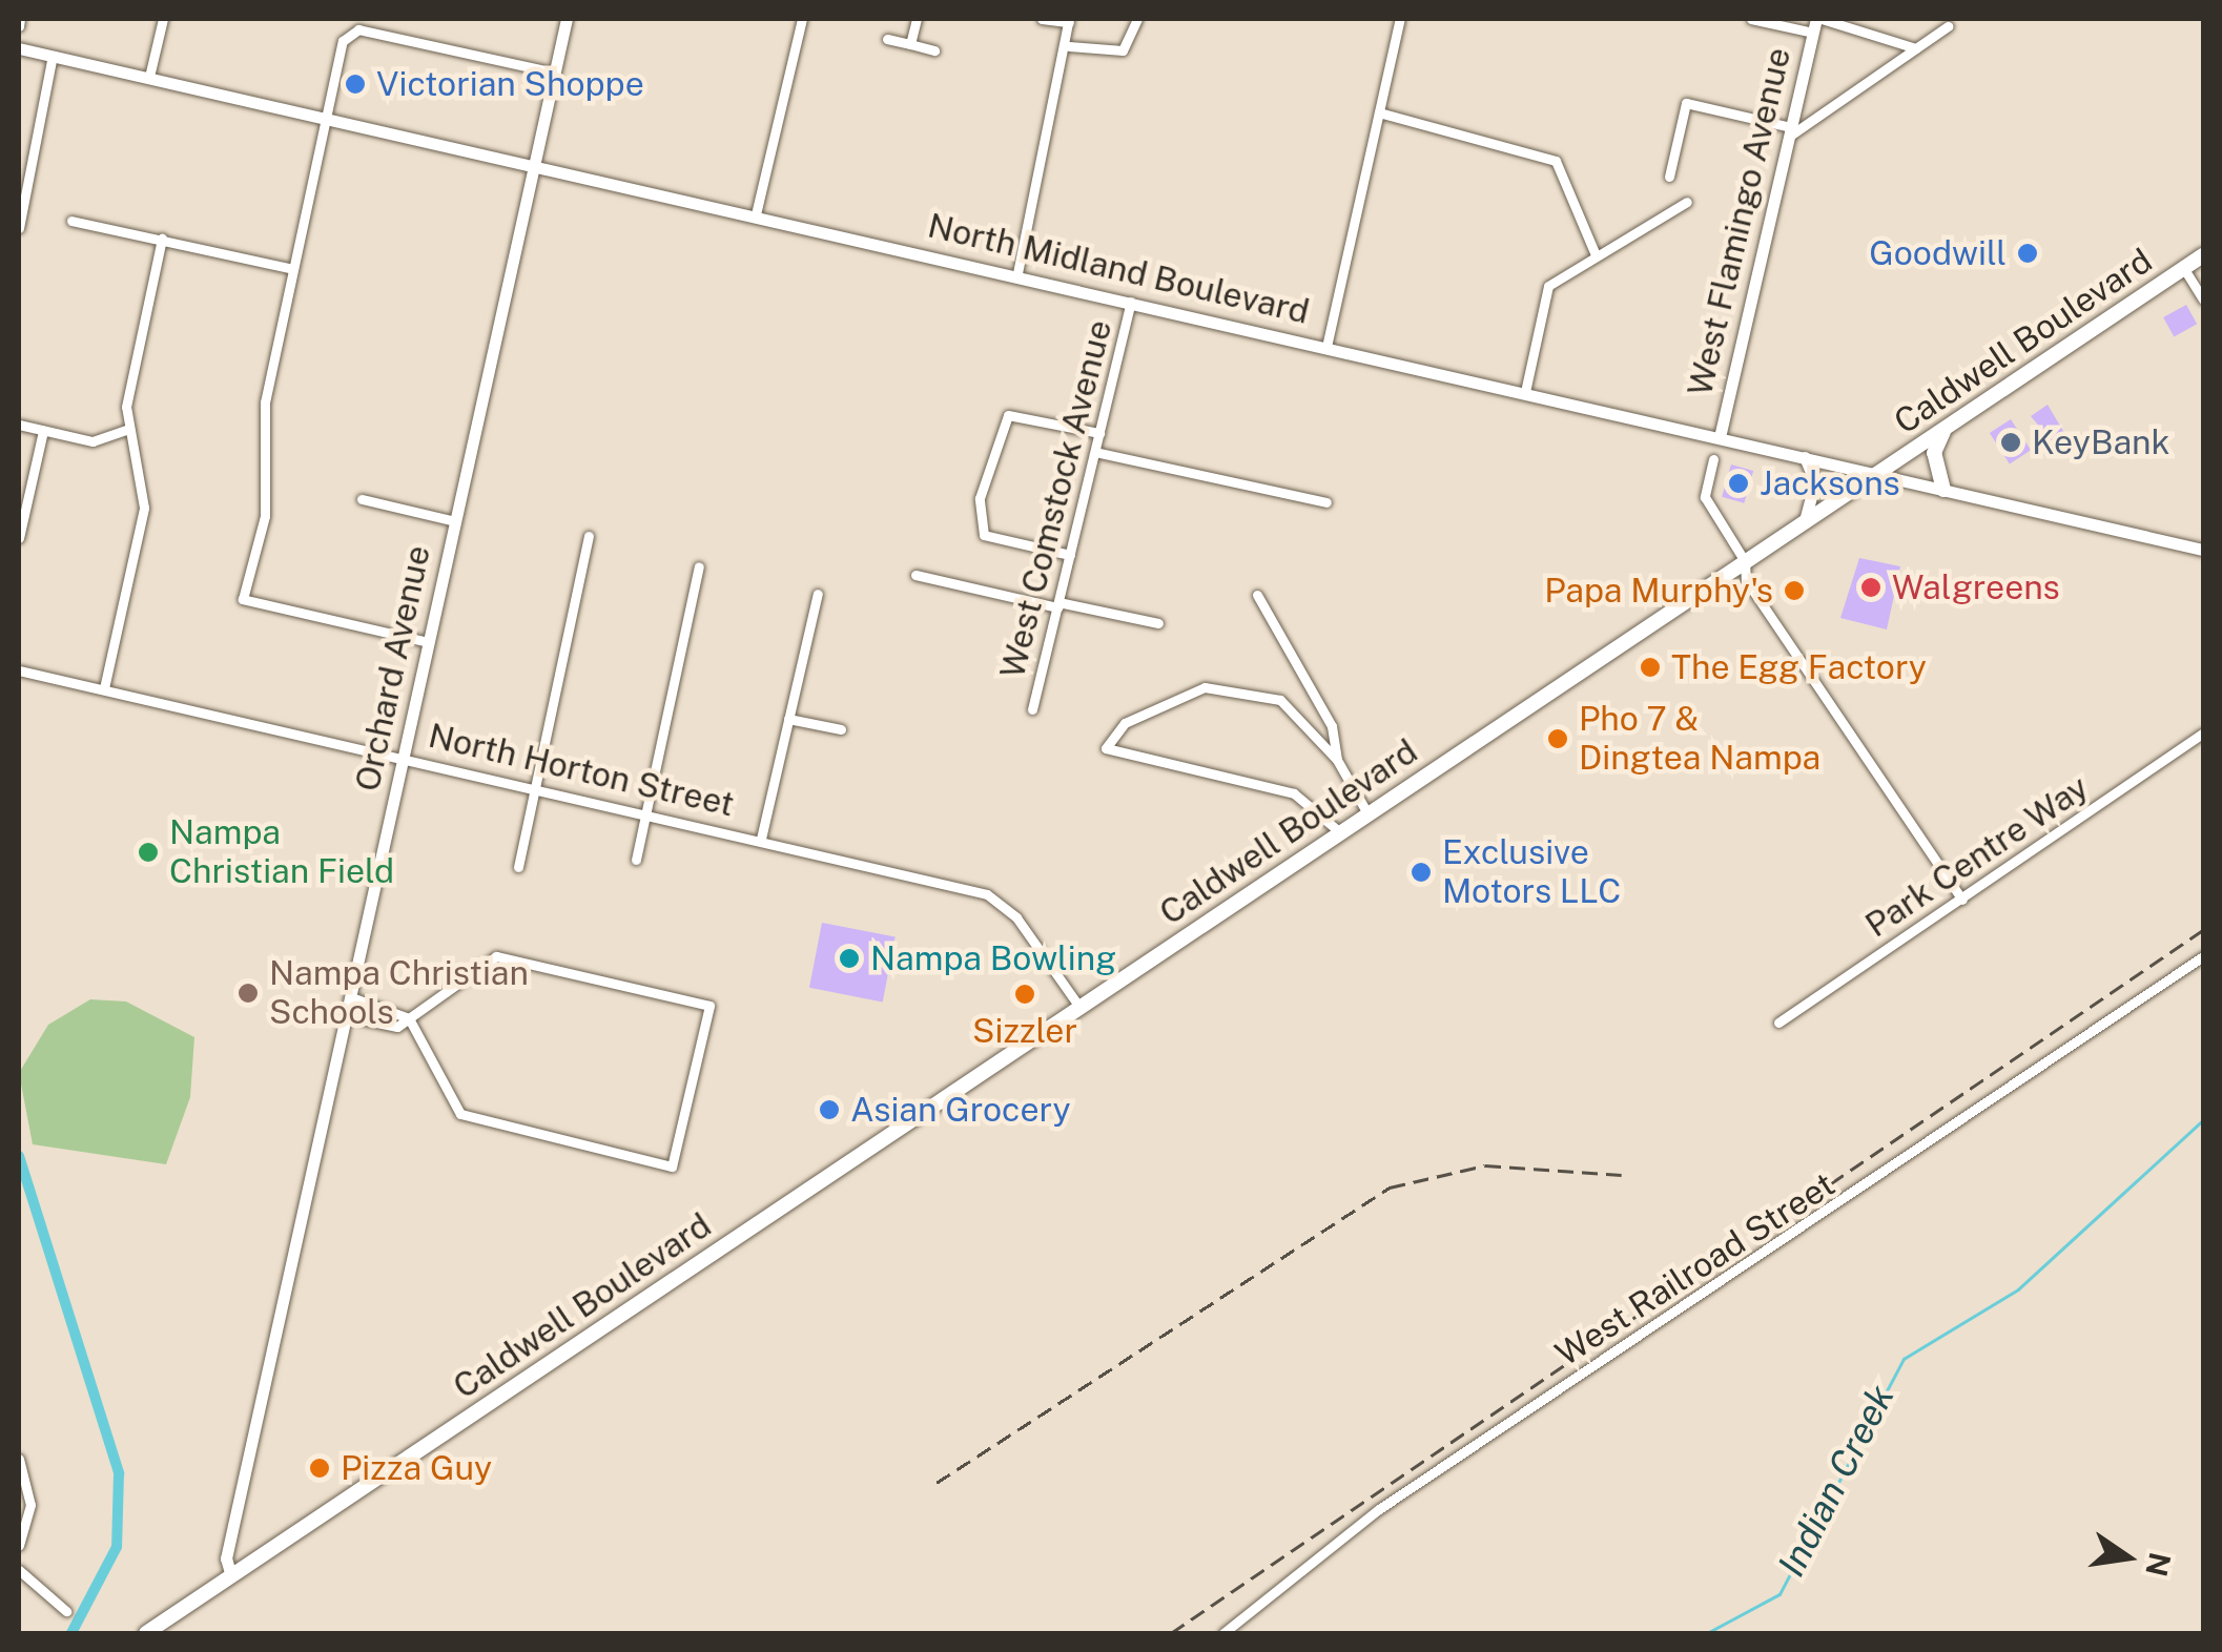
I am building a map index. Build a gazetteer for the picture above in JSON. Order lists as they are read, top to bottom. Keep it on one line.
{"streets":{"main road":["Caldwell Boulevard"],"street":["West Flamingo Avenue","North Midland Boulevard","West Comstock Avenue","Orchard Avenue","North Horton Street","Park Centre Way","West Railroad Street"]},"crossings":[["West Flamingo Avenue","North Midland Boulevard"],["North Midland Boulevard","Caldwell Boulevard"],["North Midland Boulevard","West Comstock Avenue"],["North Midland Boulevard","Orchard Avenue"],["Caldwell Boulevard","Orchard Avenue"],["Caldwell Boulevard","North Horton Street"],["Orchard Avenue","North Horton Street"]],"water":["Indian Creek"],"places":["Victorian Shoppe","Goodwill","KeyBank","Jacksons","Walgreens","Papa Murphy's","The Egg Factory","Pho 7 & Dingtea Nampa","Nampa Christian Field","Exclusive Motors LLC","Nampa Bowling","Nampa Christian Schools","Sizzler","Asian Grocery","Pizza Guy"],"north":"right"}
